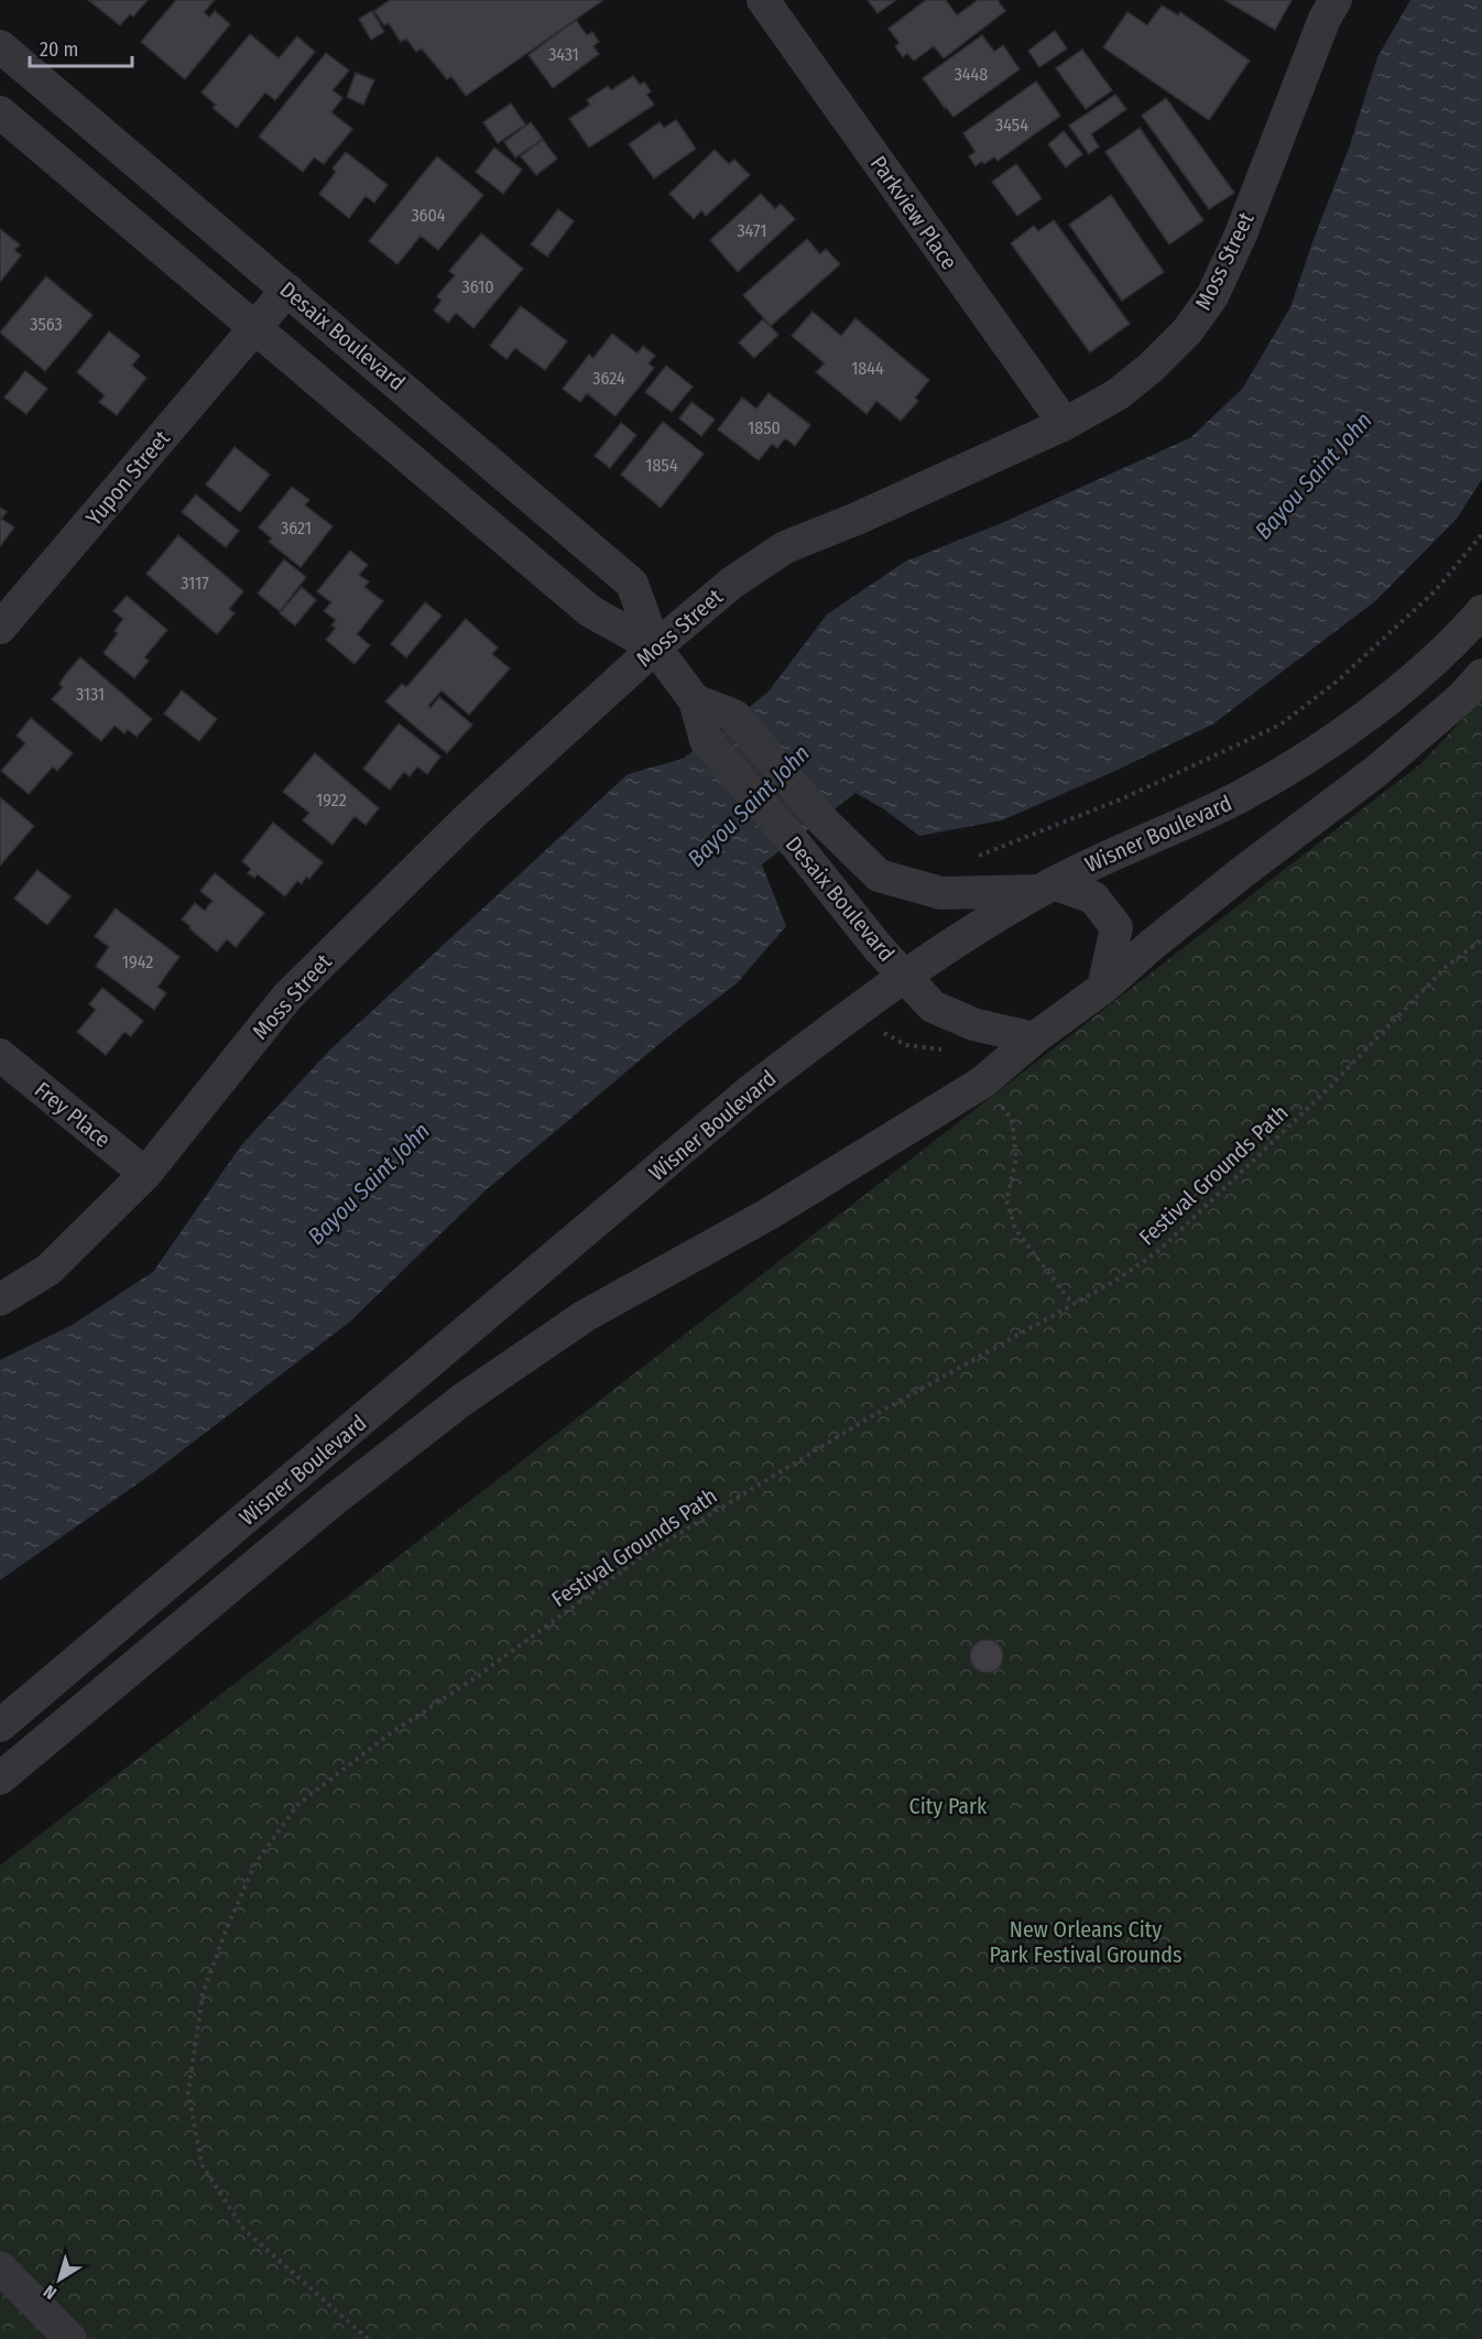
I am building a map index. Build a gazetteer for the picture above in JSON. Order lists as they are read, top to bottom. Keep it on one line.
{"streets":{"street":["Parkview Place","Moss Street","Desaix Boulevard","Yupon Street","Wisner Boulevard","Frey Place"],"path":["Festival Grounds Path"]},"crossings":[["Parkview Place","Moss Street"],["Moss Street","Desaix Boulevard"],["Moss Street","Frey Place"],["Desaix Boulevard","Yupon Street"],["Desaix Boulevard","Wisner Boulevard"]],"water":["Bayou Saint John"],"parks":["City Park","New Orleans City Park Festival Grounds"],"house_numbers":["3431","3448","3454","3604","3471","3610","3563","1844","3624","1850","1854","3621","3117","3131","1922","1942"],"scale_bar":"20 m","north":"bottom left"}
